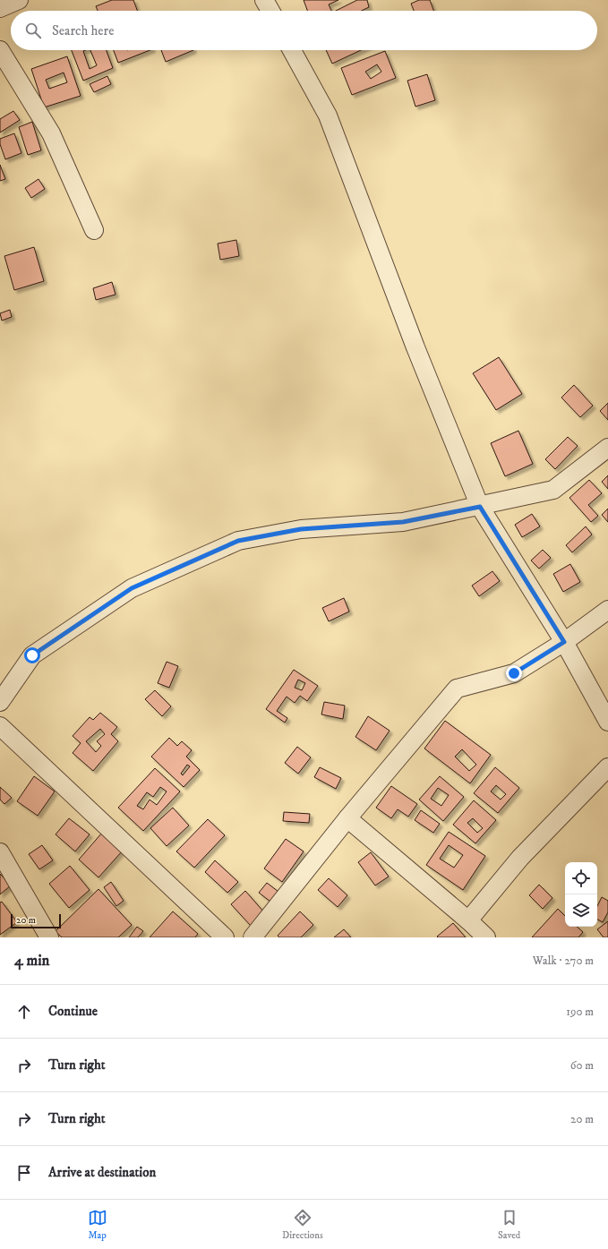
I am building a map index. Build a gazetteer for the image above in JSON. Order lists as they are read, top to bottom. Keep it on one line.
{"scale_bar":"20 m","page":{"search":"Search here","scale":"20 m","heading":["4 min","Walk · 270 m"],"list":[["Continue","190 m"],["Turn right","60 m"],["Turn right","20 m"],"Arrive at destination"],"nav":["Map","Directions","Saved"]}}
